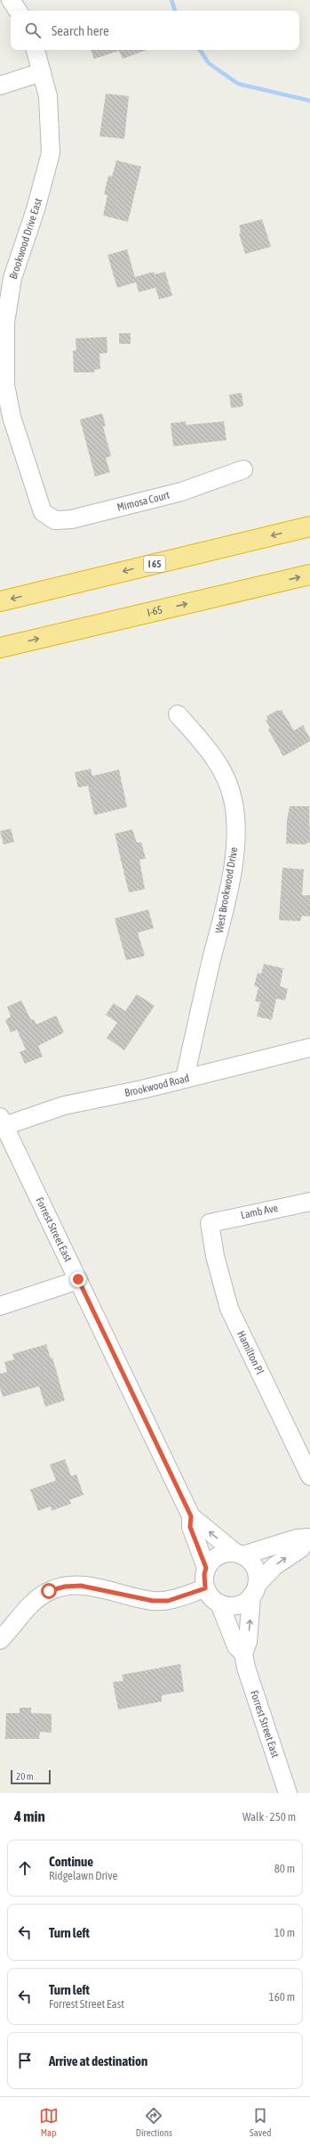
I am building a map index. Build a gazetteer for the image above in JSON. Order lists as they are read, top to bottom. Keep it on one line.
{"streets":{"highway":["I 65","I-65"],"street":["Brookwood Drive East","Mimosa Court","West Brookwood Drive","Brookwood Road","Lamb Ave","Forrest Street East","Hamilton Pl"]},"crossings":[["Brookwood Drive East","Mimosa Court"],["West Brookwood Drive","Brookwood Road"],["Brookwood Road","Forrest Street East"],["Lamb Ave","Hamilton Pl"]],"scale_bar":"20 m","page":{"search":"Search here","scale":"20 m","heading":["4 min","Walk · 250 m"],"list":[["Continue","Ridgelawn Drive","80 m"],["Turn left","10 m"],["Turn left","Forrest Street East","160 m"],"Arrive at destination"],"nav":["Map","Directions","Saved"]}}
